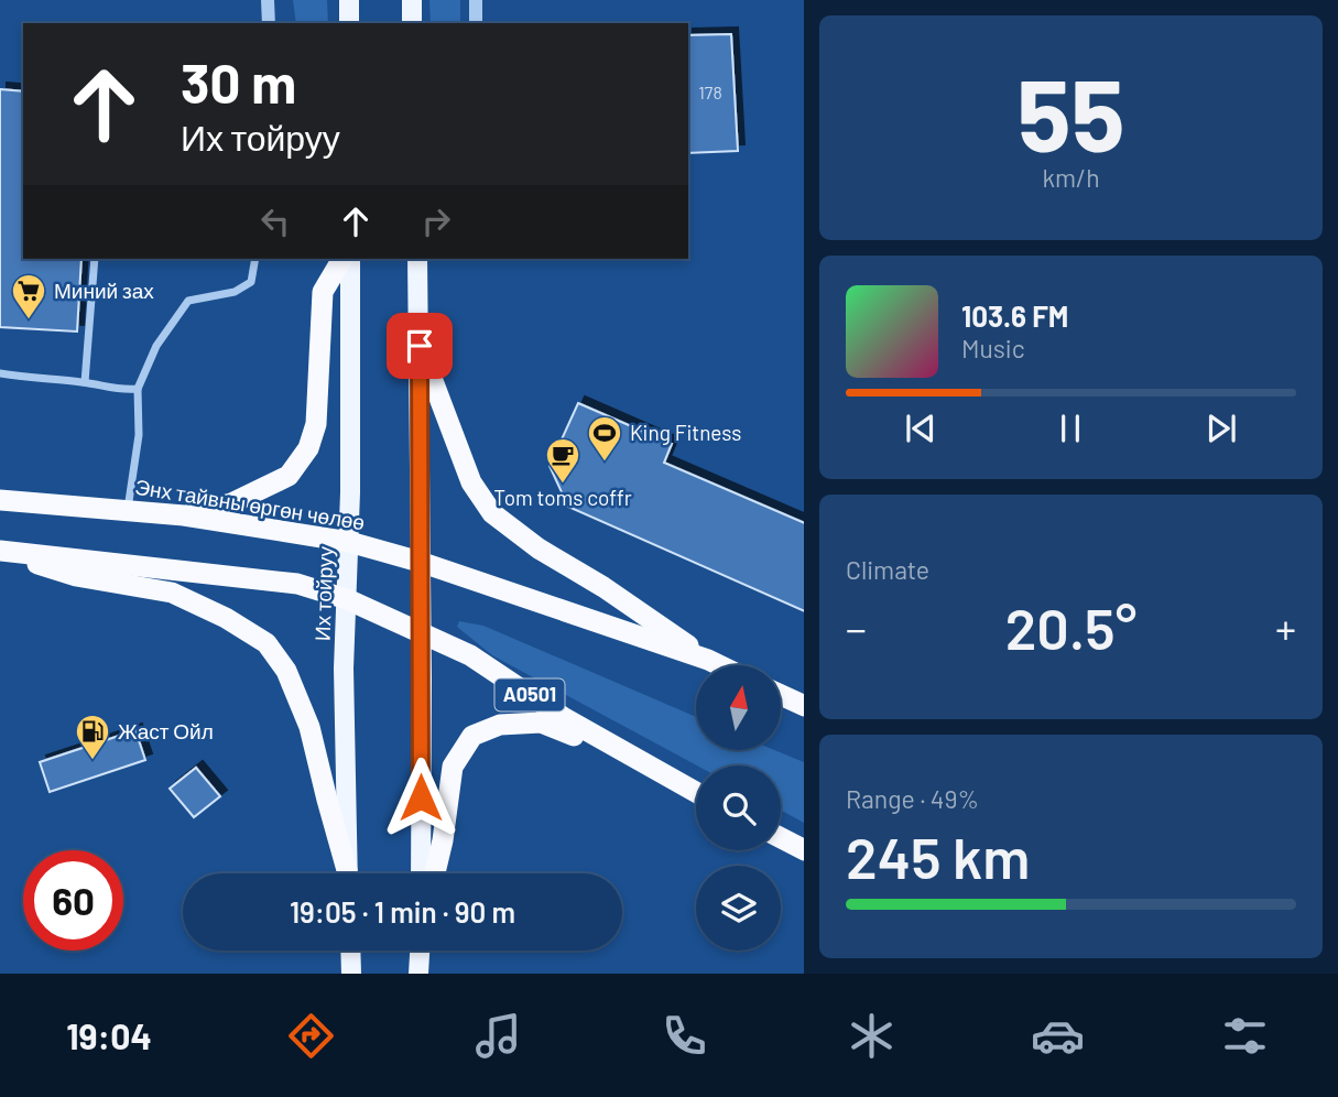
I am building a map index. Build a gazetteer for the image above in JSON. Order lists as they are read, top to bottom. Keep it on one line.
{"streets":{"highway":["Энх тайвны өргөн чөлөө","A0501"],"main road":["Их тойруу"]},"crossings":[["Энх тайвны өргөн чөлөө","Их тойруу"],["Их тойруу","A0501"]],"places":{"supermarket":["Миний зах"],"sports":["King Fitness"],"cafe":["Tom toms coffr"],"fuel station":["Жаст Ойл"]},"house_numbers":["178"],"north":"top","page":{"tile":[["55","km/h"],"Climate",["Range · 49%","245 km"]],"turn":["30 m","Их тойруу"],"song":["103.6 FM","Music"],"heat":["−","20.5°","+"],"limit":"60","trip":"19:05 · 1 min · 90 m","tabs":"19:04"}}
